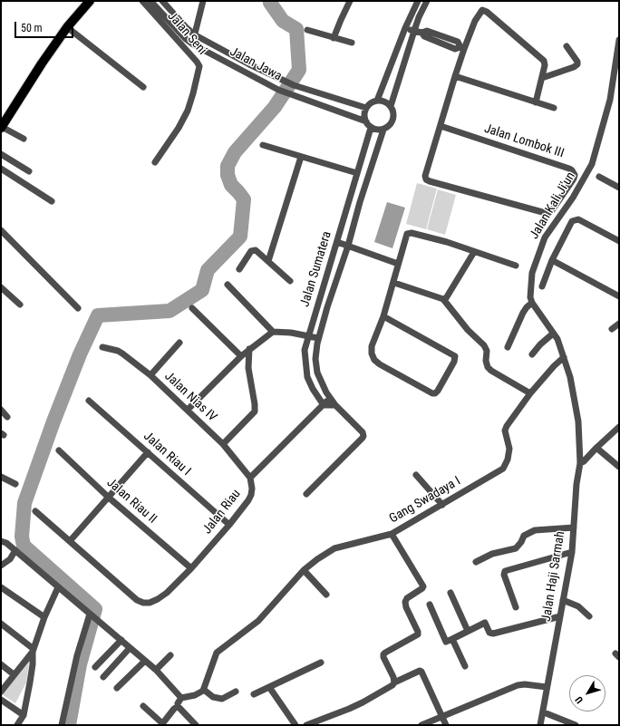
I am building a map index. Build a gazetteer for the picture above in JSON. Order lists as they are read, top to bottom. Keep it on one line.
{"streets":{"street":["Jalan Seni","Jalan Jawa","Jalan Lombok III","Jalan Kali Ji'un","Jalan Sumatera","Jalan Nias IV","Jalan Riau I","Gang Swadaya I","Jalan Riau II","Jalan Riau","Jalan Haji Sarmah"]},"crossings":[["Jalan Jawa","Jalan Sumatera"],["Jalan Sumatera","Jalan Riau"],["Jalan Nias IV","Jalan Riau"],["Jalan Riau I","Jalan Riau"],["Jalan Riau II","Jalan Riau"]],"scale_bar":"50 m","north":"bottom left"}
